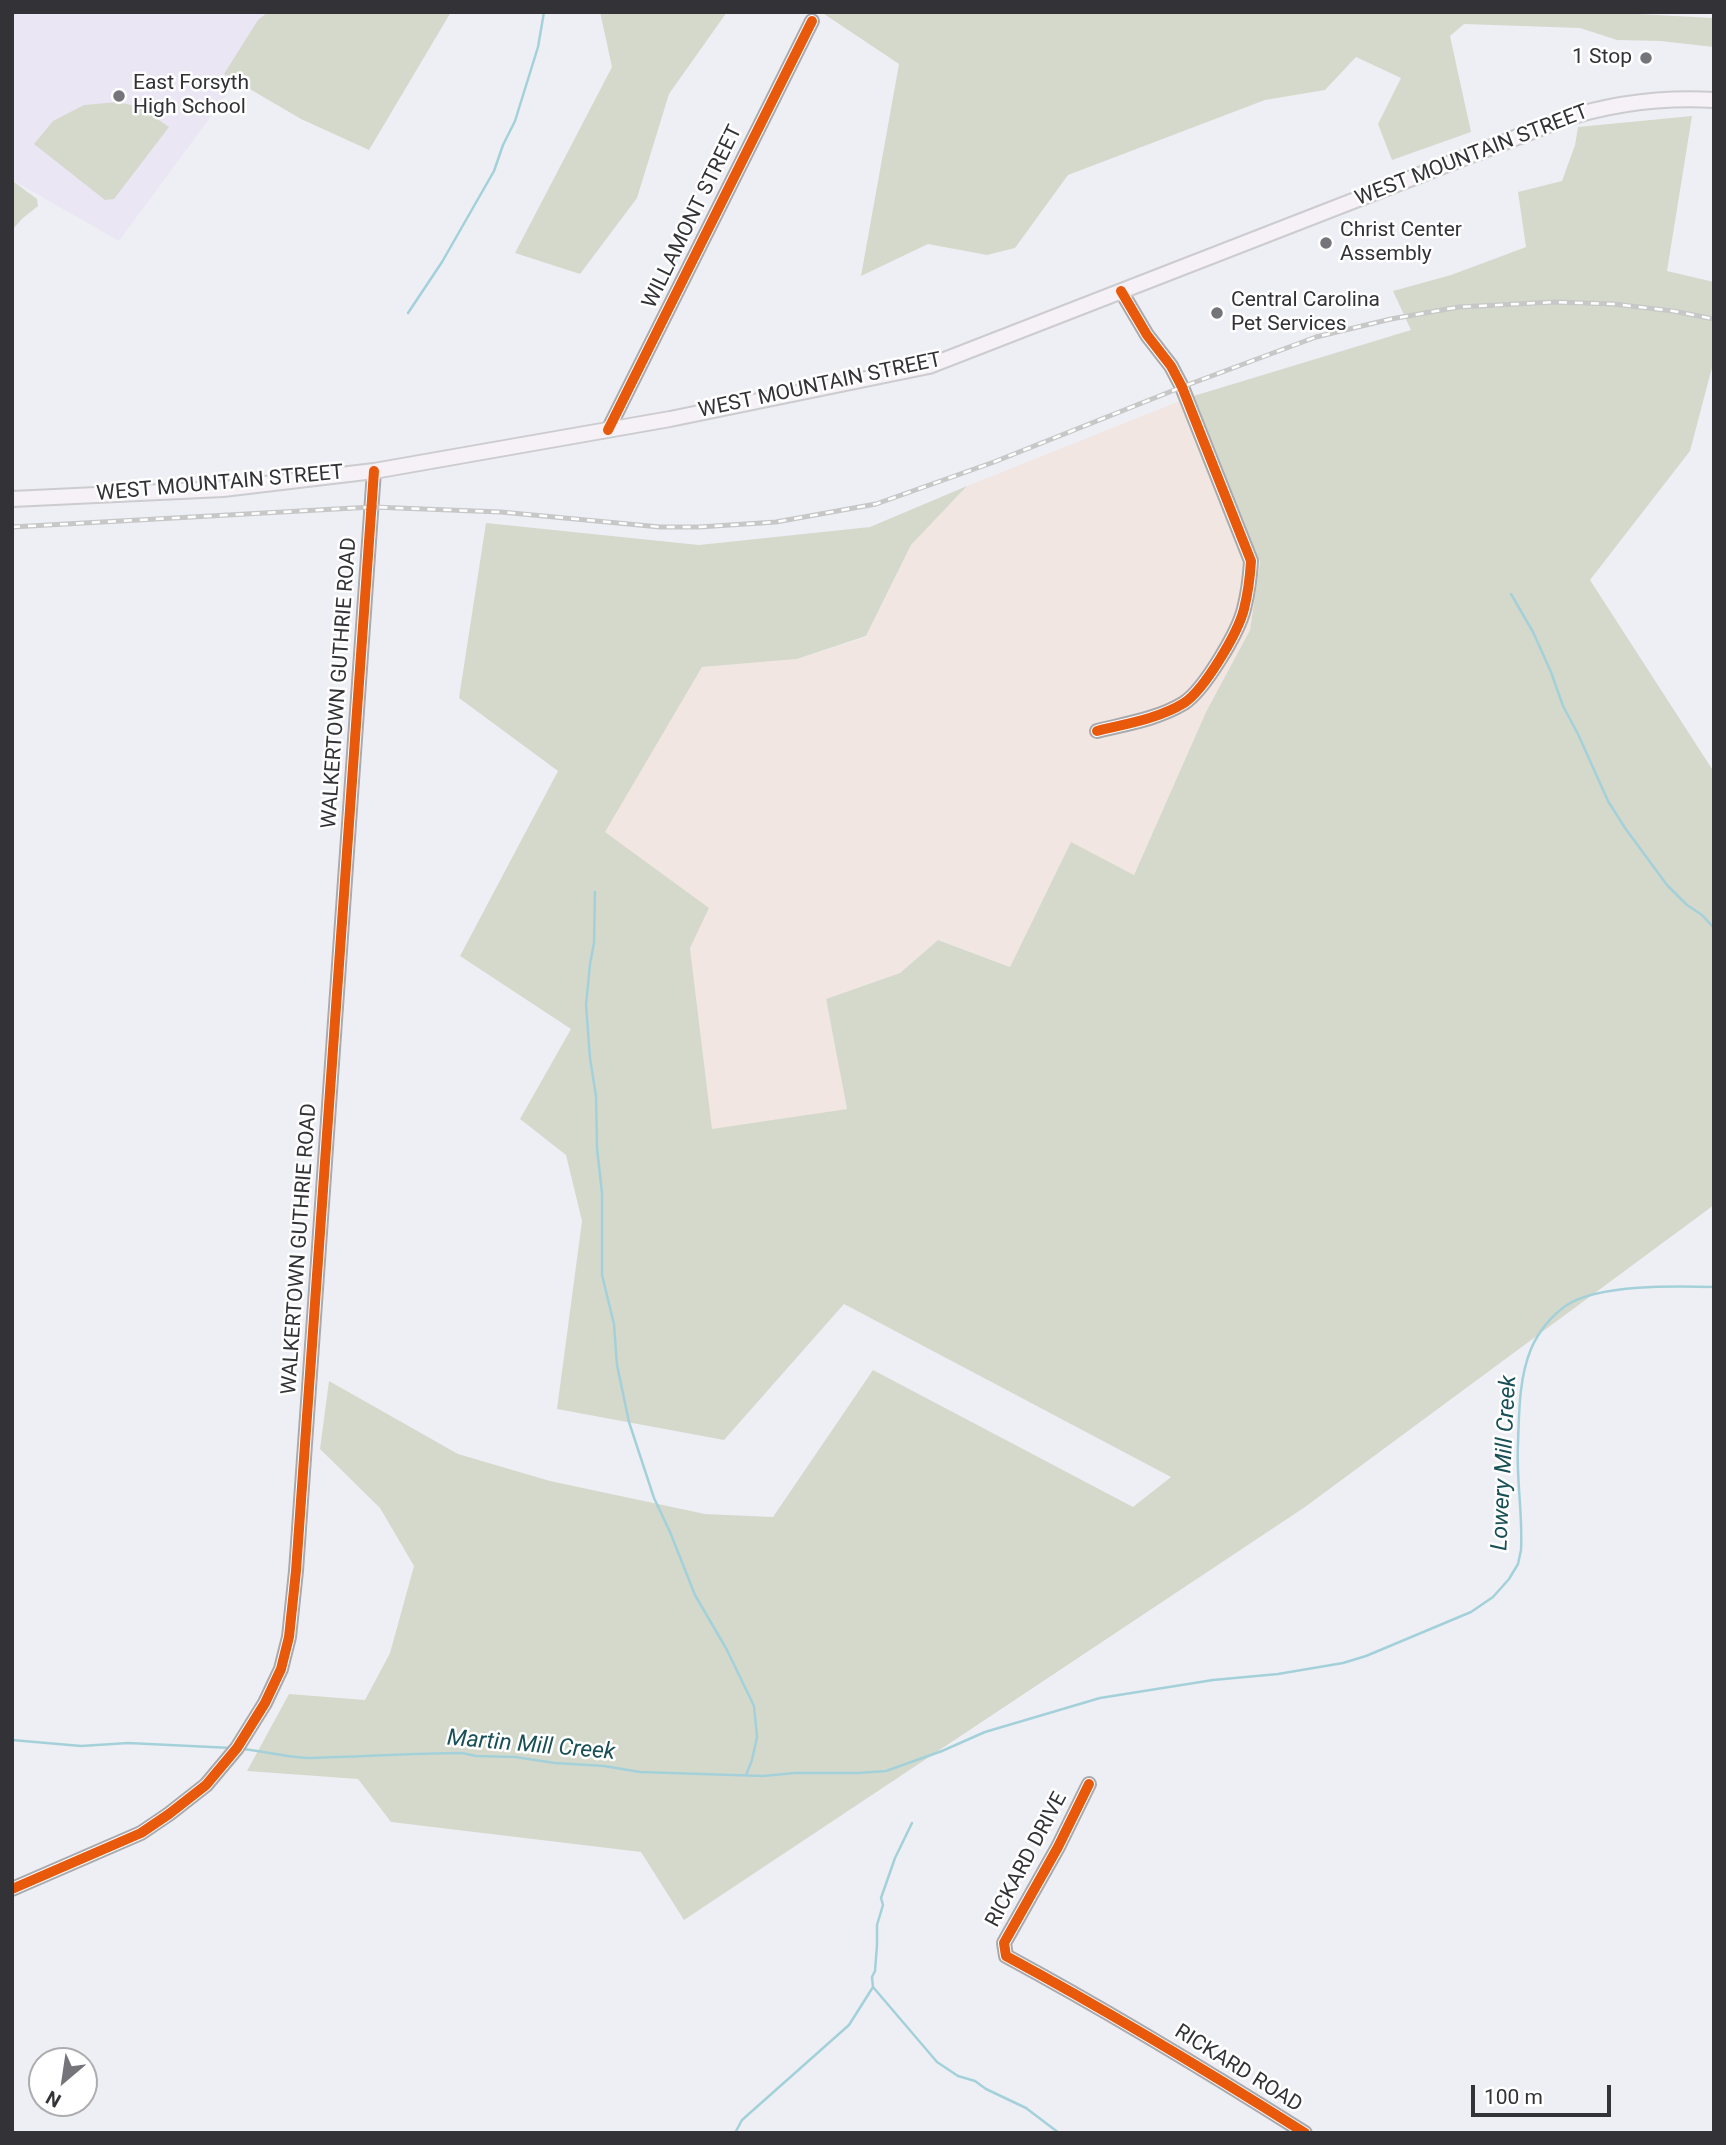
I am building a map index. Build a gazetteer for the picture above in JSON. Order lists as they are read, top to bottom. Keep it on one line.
{"streets":{"main road":["WEST MOUNTAIN STREET"],"street":["WILLAMONT STREET","WALKERTOWN GUTHRIE ROAD","RICKARD DRIVE","RICKARD ROAD"]},"crossings":[["WEST MOUNTAIN STREET","WILLAMONT STREET"],["WEST MOUNTAIN STREET","WALKERTOWN GUTHRIE ROAD"],["RICKARD DRIVE","RICKARD ROAD"]],"water":["Lowery Mill Creek","Martin Mill Creek"],"places":["1 Stop","East Forsyth High School","Christ Center Assembly","Central Carolina Pet Services"],"scale_bar":"100 m","north":"bottom left"}
